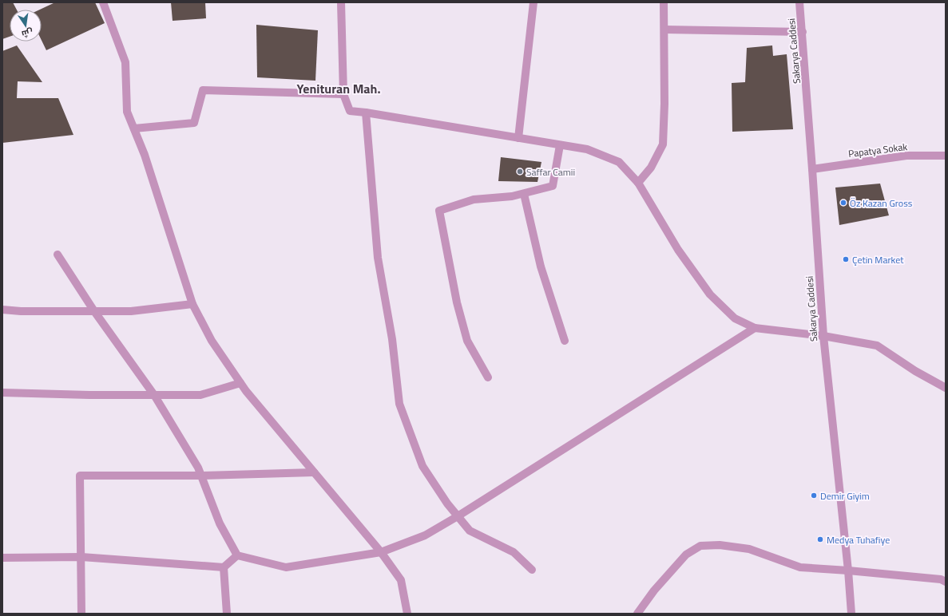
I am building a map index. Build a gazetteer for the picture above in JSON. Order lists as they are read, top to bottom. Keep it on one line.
{"streets":{"street":["Sakarya Caddesi","Papatya Sokak"]},"crossings":[["Sakarya Caddesi","Papatya Sokak"]],"districts":["Yenituran Mah."],"places":["Saffar Camii","Öz Kazan Gross","Çetin Market","Demir Giyim","Medya Tuhafiye"],"north":"bottom"}
